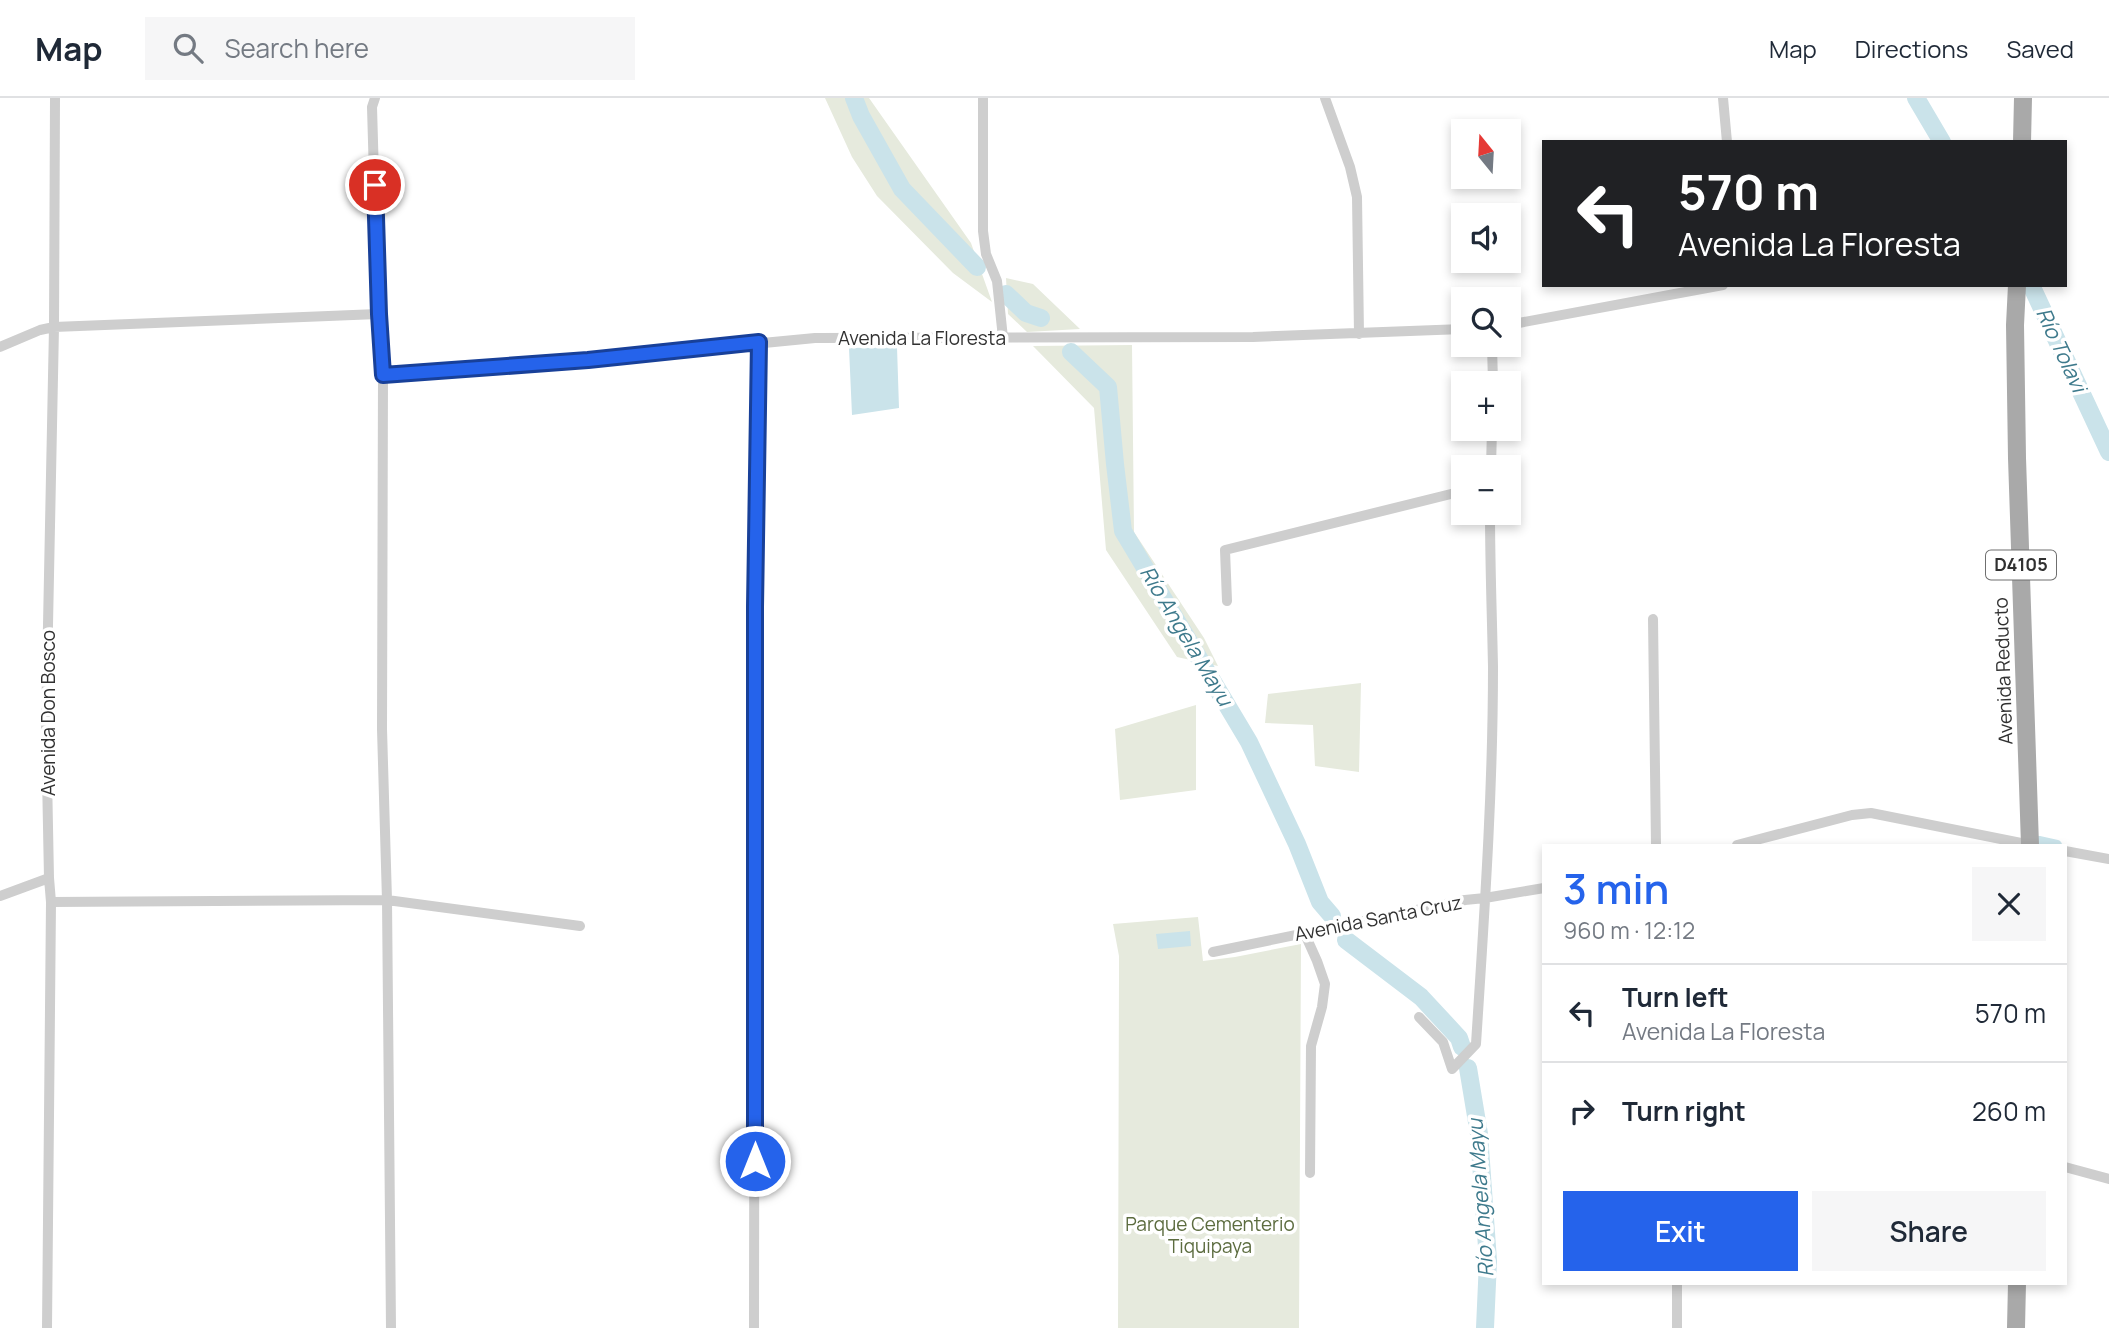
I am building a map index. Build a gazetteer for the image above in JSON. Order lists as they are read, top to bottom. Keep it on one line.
{"streets":{"main road":["D4105","Avenida Reducto"],"street":["Avenida La Floresta","Avenida Don Bosco","Avenida Santa Cruz"]},"water":["Río Tolavi","Río Angela Mayu"],"parks":["Parque Cementerio Tiquipaya"],"north":"top","page":{"header":"Map","search":"Search here","nav":["Map","Directions","Saved"],"map_buttons":["+","−"],"turn":["570 m","Avenida La Floresta"],"heading":["3 min","960 m · 12:12"],"list":[{"name":"Turn left","note":"Avenida La Floresta","value":"570 m"},{"name":"Turn right","value":"260 m"}],"buttons":["Exit","Share"]}}
